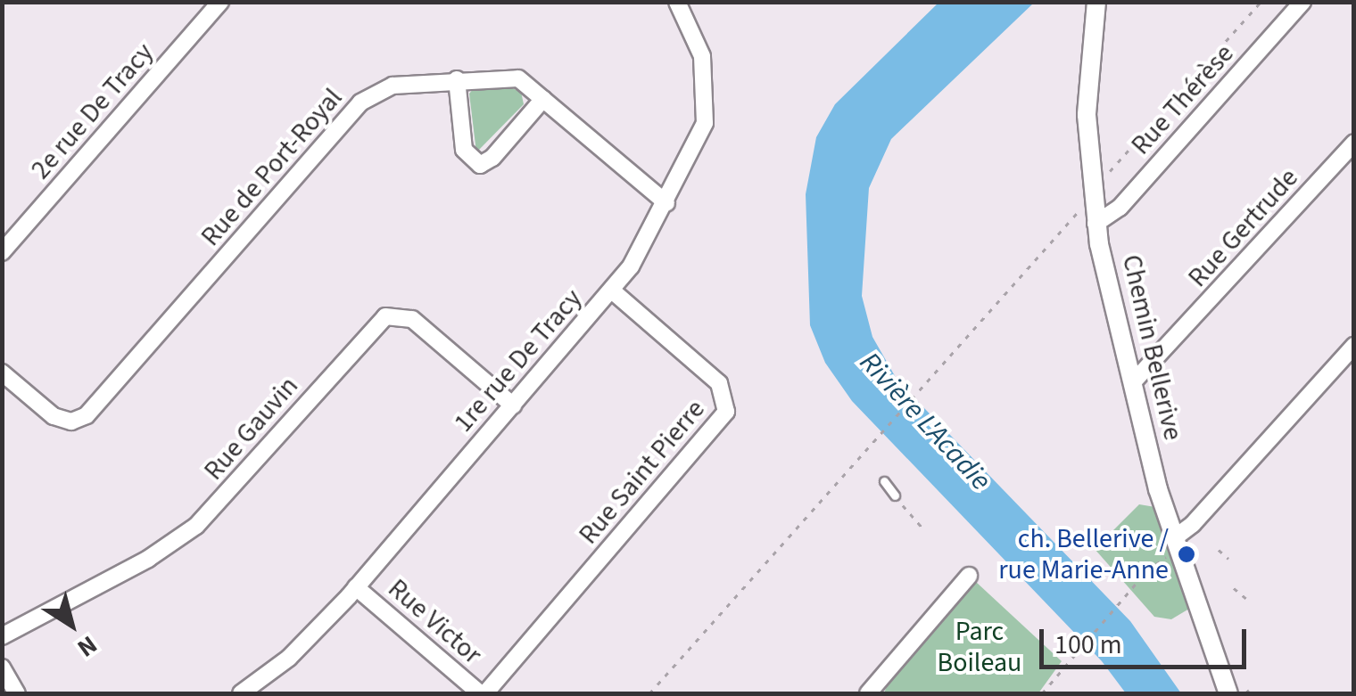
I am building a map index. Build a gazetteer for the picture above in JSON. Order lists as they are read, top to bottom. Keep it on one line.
{"streets":{"street":["Rue Thérèse","2e rue De Tracy","Rue de Port-Royal","Rue Gertrude","Chemin Bellerive","1re rue De Tracy","Rue Gauvin","Rue Saint Pierre","Rue Victor"]},"crossings":[["Rue Thérèse","Chemin Bellerive"],["Rue de Port-Royal","1re rue De Tracy"],["Rue Gertrude","Chemin Bellerive"],["1re rue De Tracy","Rue Gauvin"],["1re rue De Tracy","Rue Saint Pierre"],["1re rue De Tracy","Rue Victor"],["Rue Saint Pierre","Rue Victor"]],"water":["Rivière L'Acadie"],"parks":["Parc Boileau"],"places":["ch. Bellerive / rue Marie-Anne"],"scale_bar":"100 m","north":"bottom right"}
